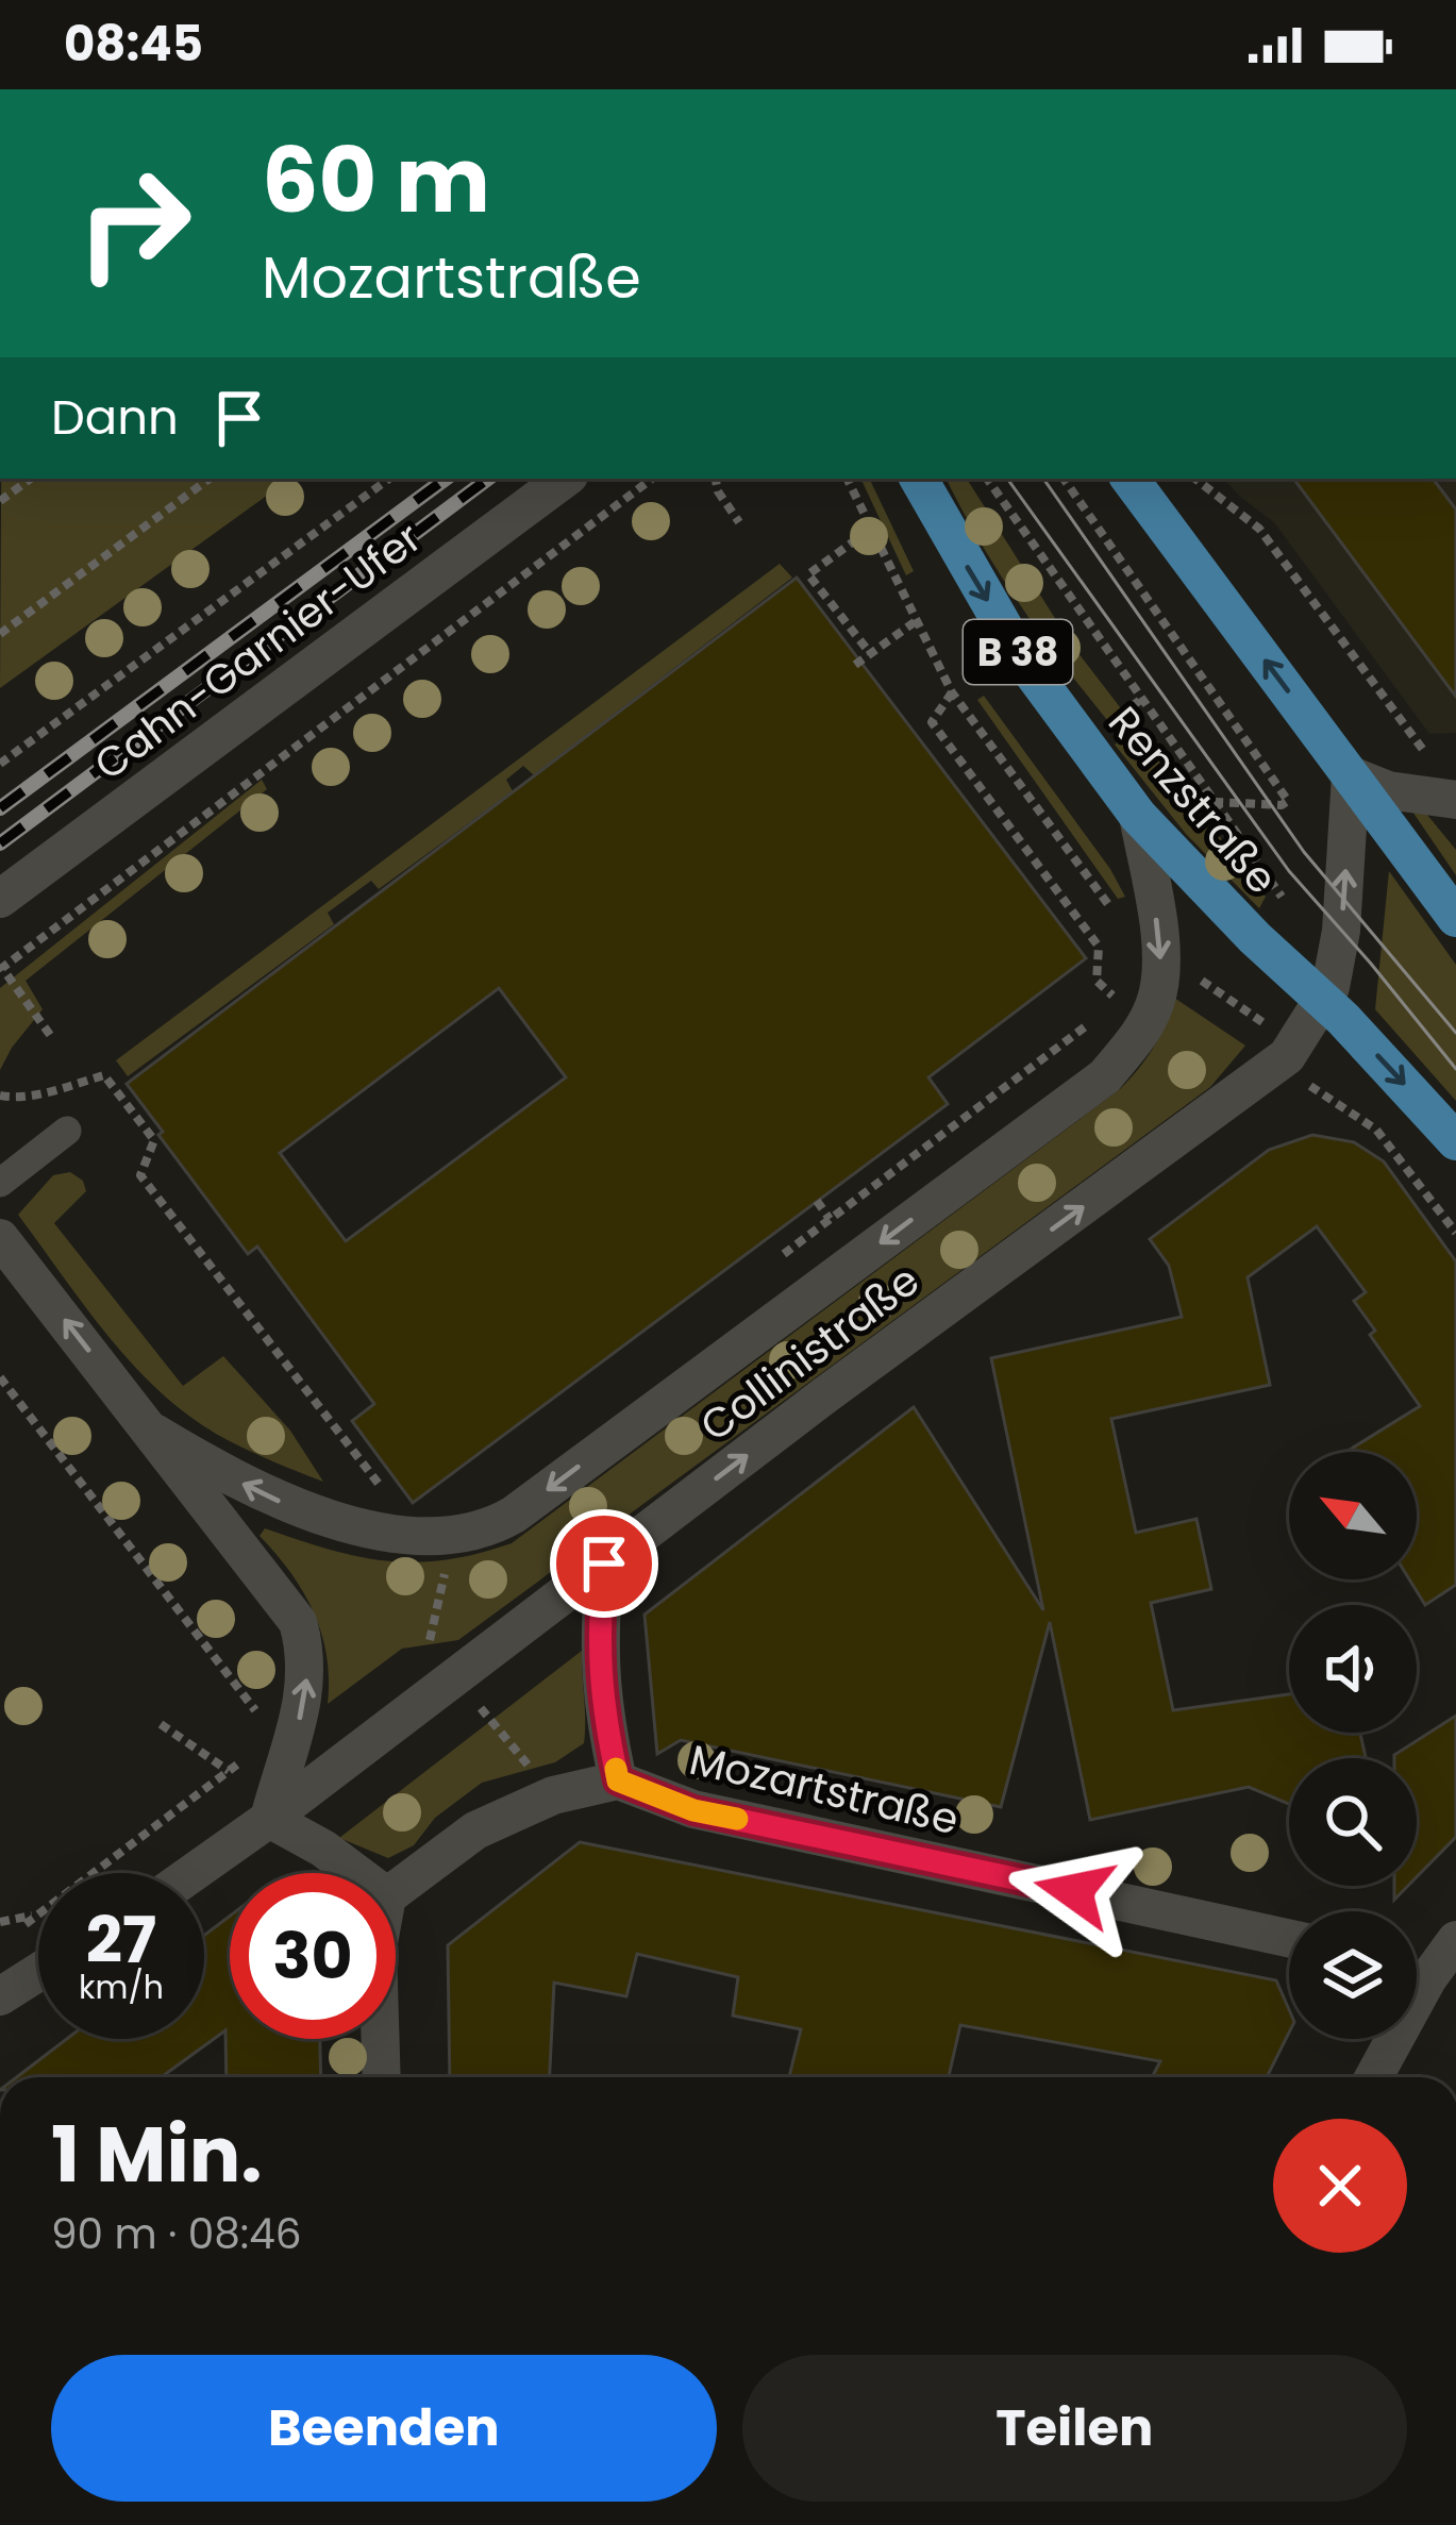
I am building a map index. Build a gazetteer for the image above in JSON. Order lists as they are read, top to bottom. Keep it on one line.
{"streets":{"main road":["B 38","Renzstraße"],"street":["Cahn-Garnier-Ufer","Collinistraße","Mozartstraße"]},"crossings":[["Renzstraße","Collinistraße"]],"north":"top left","page":{"status":"08:45","turn":["60 m","Mozartstraße"],"then":"Dann","speed":"27 km/h","limit":"30","heading":["1 Min.","90 m · 08:46"],"buttons":["Beenden","Teilen"]}}
